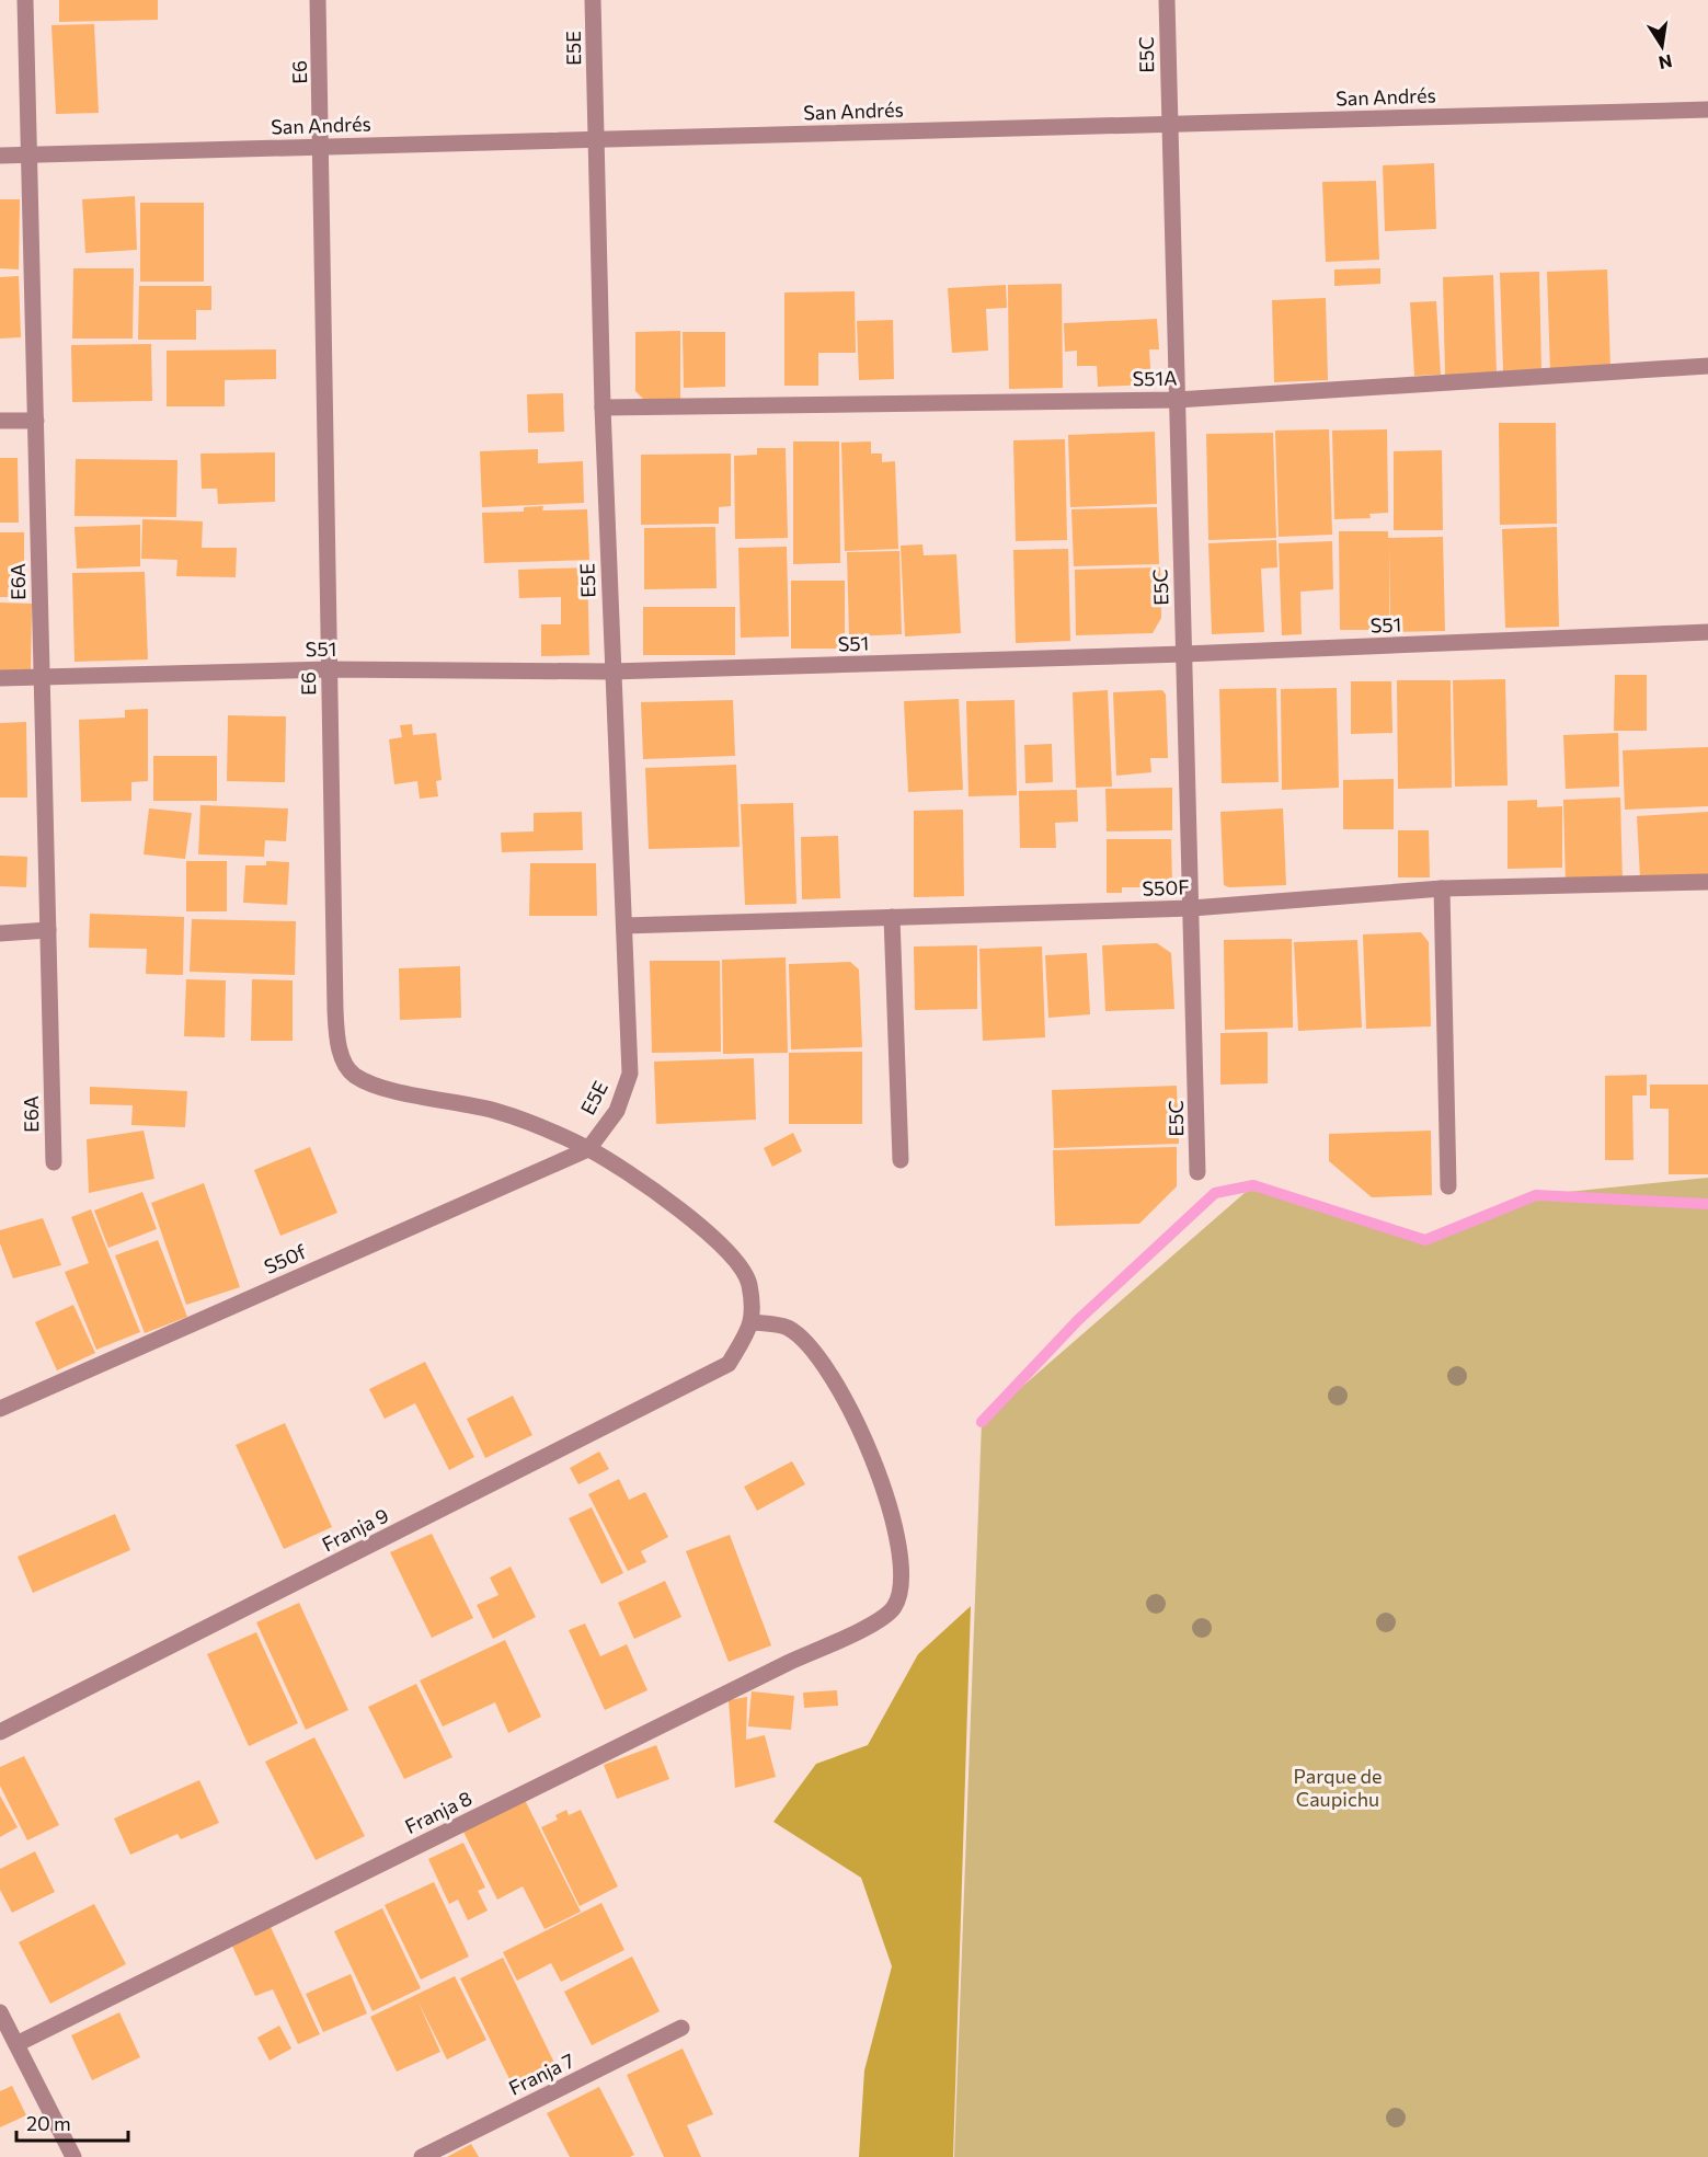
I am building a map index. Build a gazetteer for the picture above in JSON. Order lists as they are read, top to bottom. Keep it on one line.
{"streets":{"street":["E5E","E5C","E6","San Andrés","S51A","E6A","S51","S50F","S50f","Franja 9","Franja 8","Franja 7"]},"crossings":[["E5E","E6"],["E5E","San Andrés"],["E5E","S51A"],["E5E","S51"],["E5E","S50F"],["E5E","S50f"],["E5C","San Andrés"],["E5C","S51A"],["E5C","S51"],["E5C","S50F"],["E6","San Andrés"],["E6","S51"],["E6","S50f"],["E6","Franja 9"],["E6","Franja 8"],["San Andrés","E6A"],["E6A","S51"],["Franja 9","Franja 8"]],"parks":["Parque de Caupichu"],"scale_bar":"20 m","north":"bottom"}
